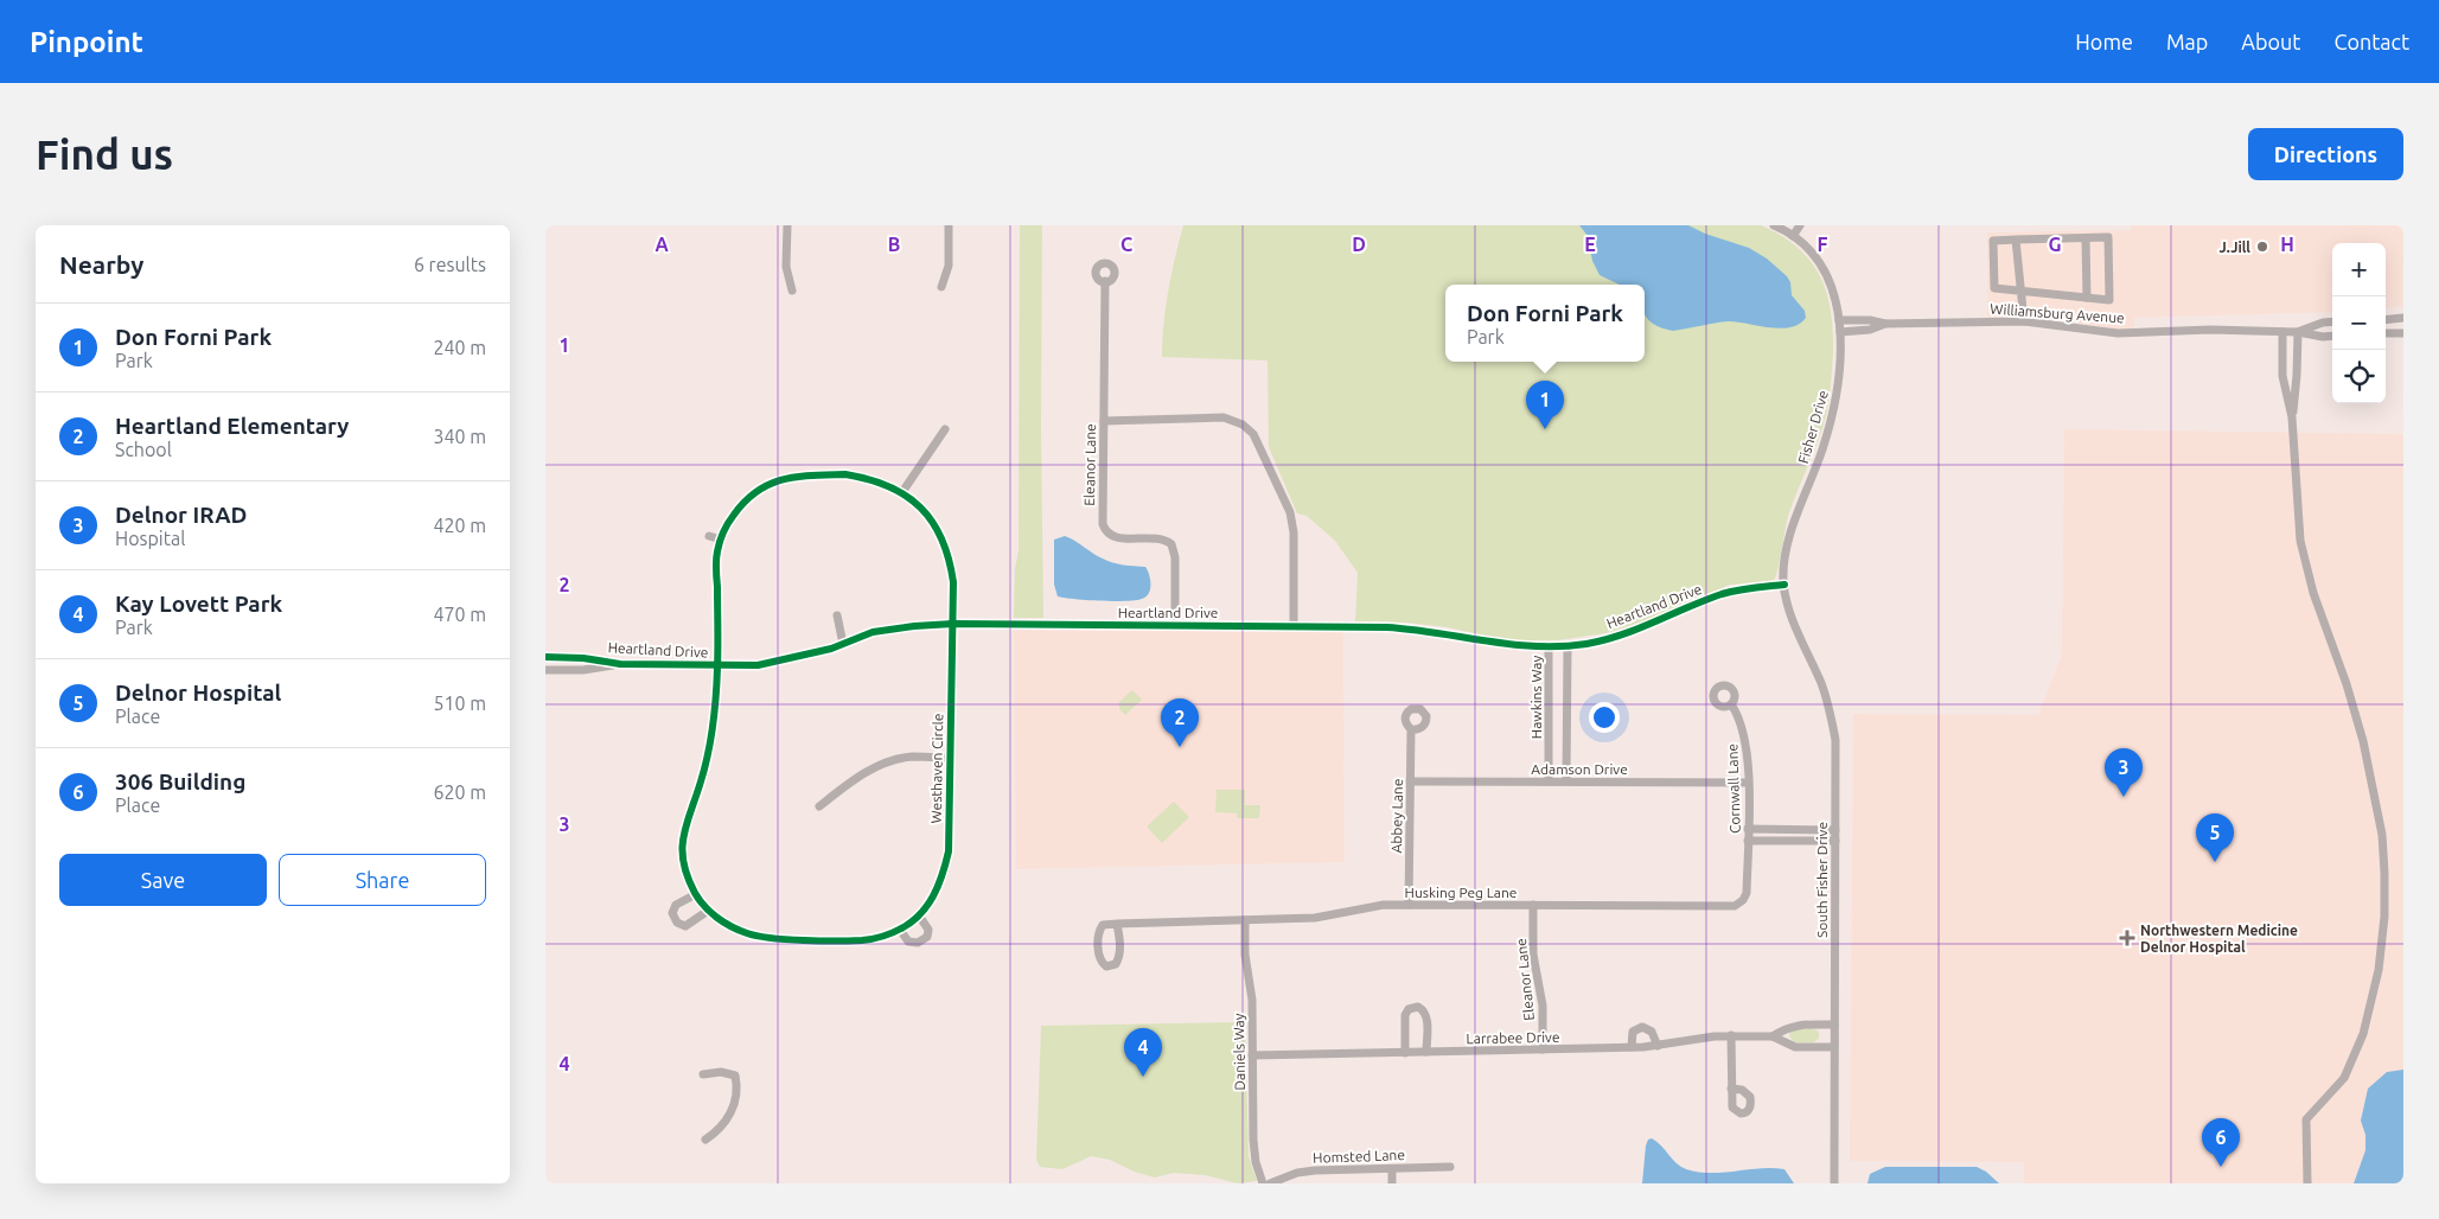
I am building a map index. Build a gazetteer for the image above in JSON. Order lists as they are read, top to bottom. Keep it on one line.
{"streets":{"street":["Williamsburg Avenue","Fisher Drive","Eleanor Lane","Heartland Drive","Hawkins Way","Westhaven Circle","Adamson Drive","Cornwall Lane","Abbey Lane","South Fisher Drive","Husking Peg Lane","Larrabee Drive","Daniels Way","Homsted Lane"]},"crossings":[["Williamsburg Avenue","Fisher Drive"],["Fisher Drive","Heartland Drive"],["Fisher Drive","South Fisher Drive"],["Eleanor Lane","Heartland Drive"],["Eleanor Lane","Husking Peg Lane"],["Eleanor Lane","Larrabee Drive"],["Heartland Drive","Hawkins Way"],["Heartland Drive","Westhaven Circle"],["Heartland Drive","South Fisher Drive"],["Hawkins Way","Adamson Drive"],["Adamson Drive","Cornwall Lane"],["Adamson Drive","Abbey Lane"],["Cornwall Lane","Husking Peg Lane"],["Abbey Lane","Husking Peg Lane"],["South Fisher Drive","Larrabee Drive"],["Husking Peg Lane","Daniels Way"],["Larrabee Drive","Daniels Way"]],"places":{"other":["J.Jill"],"health":["Northwestern Medicine Delnor Hospital"]},"page":{"header":"Pinpoint","nav":["Home","Map","About","Contact"],"buttons":["Directions",["Save","Share"]],"title":"Find us","heading":["Nearby","6 results"],"map_buttons":["+","−"],"popup":["Don Forni Park","Park"],"list":[{"mark":"1","name":"Don Forni Park","note":"Park","value":"240 m"},{"mark":"2","name":"Heartland Elementary","note":"School","value":"340 m"},{"mark":"3","name":"Delnor IRAD","note":"Hospital","value":"420 m"},{"mark":"4","name":"Kay Lovett Park","note":"Park","value":"470 m"},{"mark":"5","name":"Delnor Hospital","note":"Place","value":"510 m"},{"mark":"6","name":"306 Building","note":"Place","value":"620 m"}],"pins":["1","2","3","5","4","6"]},"grid":{"columns":["A","B","C","D","E","F","G","H"],"rows":["1","2","3","4"]}}
